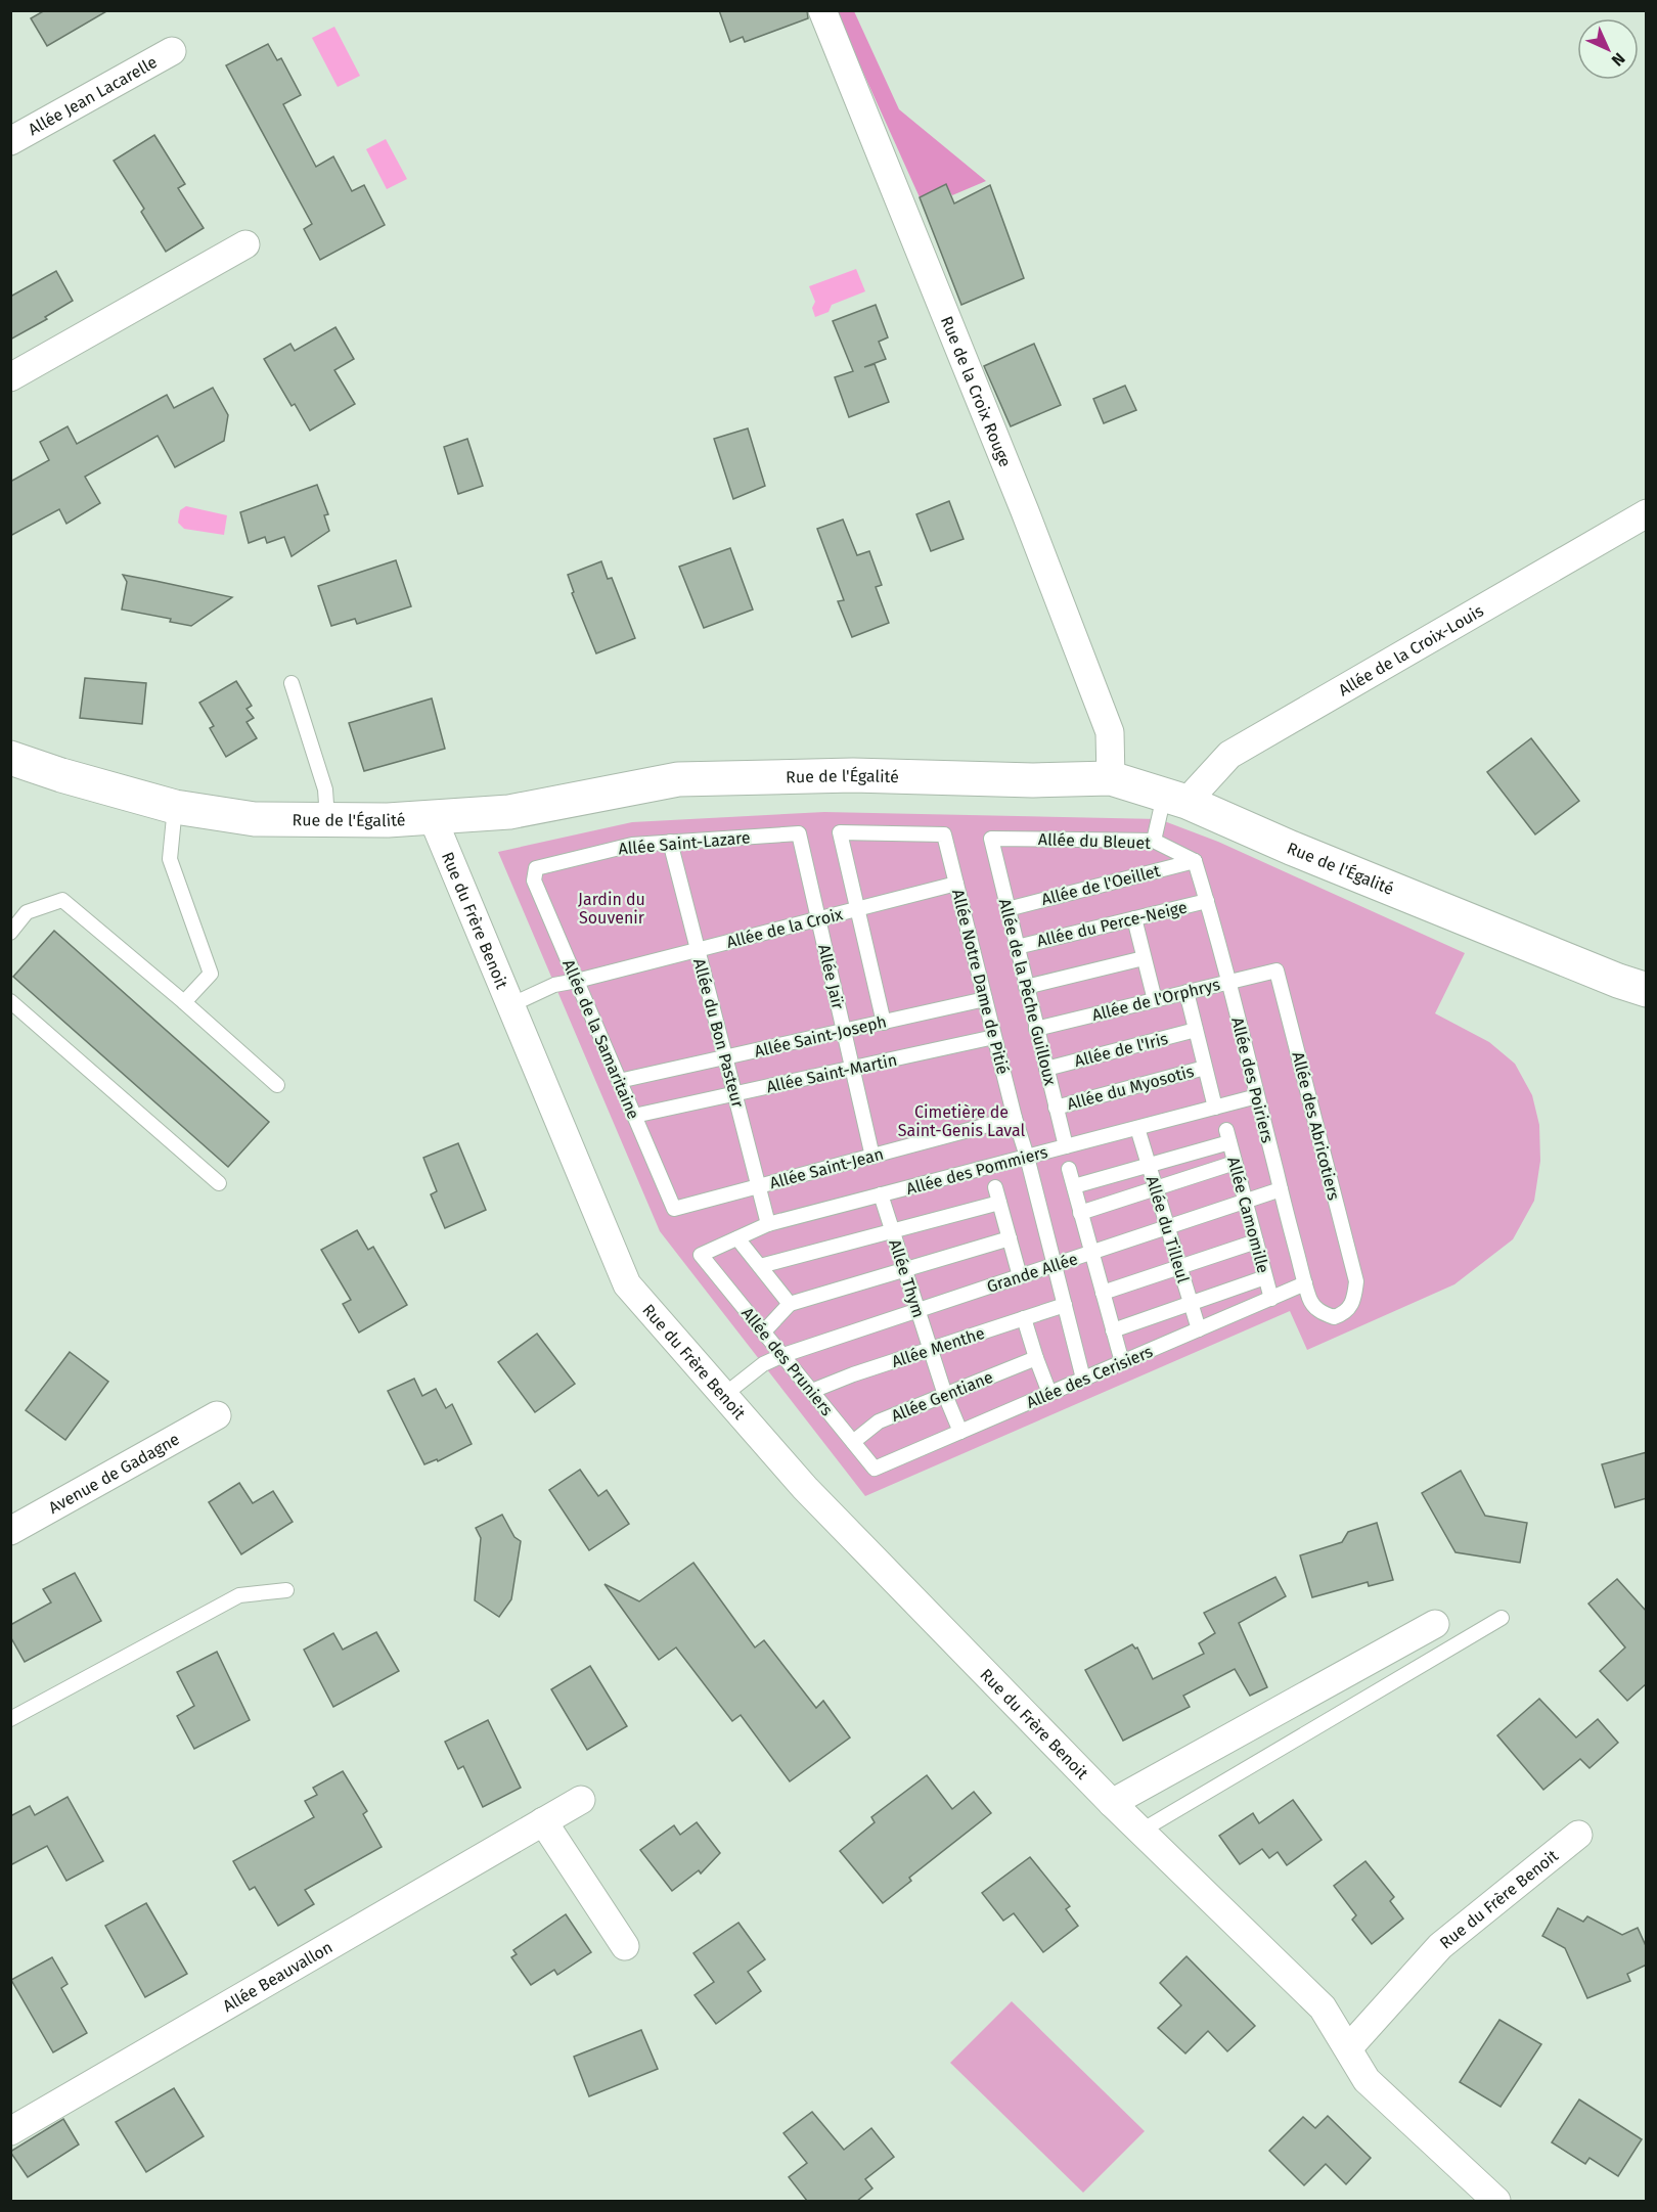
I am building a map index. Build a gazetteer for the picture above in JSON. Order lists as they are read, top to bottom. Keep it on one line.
{"streets":{"street":["Allée Jean Lacarelle","Rue de la Croix Rouge","Allée de la Croix-Louis","Rue de l'Égalité","Rue du Frère Benoit","Avenue de Gadagne","Allée Beauvallon"],"lane":["Allée du Bleuet","Allée Saint-Lazare","Allée de l'Oeillet","Allée du Perce-Neige","Allée de la Croix","Allée Jaïr","Allée Notre Dame de Pitié","Allée de la Pêche Guilloux","Allée de l'Orphrys","Allée du Bon Pasteur","Allée Saint-Joseph","Allée de la Samaritaine","Allée de l'Iris","Allée Saint-Martin","Allée des Poiriers","Allée du Myosotis","Allée des Abricotiers","Allée Saint-Jean","Allée des Pommiers","Allée Camomille","Allée du Tilleul","Grande Allée","Allée Thym","Allée Menthe","Allée des Pruniers","Allée des Cerisiers","Allée Gentiane"]},"crossings":[["Rue de la Croix Rouge","Rue de l'Égalité"],["Allée de la Croix-Louis","Rue de l'Égalité"],["Rue de l'Égalité","Rue du Frère Benoit"],["Allée du Bleuet","Allée de l'Oeillet"],["Allée du Bleuet","Allée de la Pêche Guilloux"],["Allée du Bleuet","Allée des Poiriers"],["Allée Saint-Lazare","Allée Jaïr"],["Allée Saint-Lazare","Allée du Bon Pasteur"],["Allée Saint-Lazare","Allée de la Samaritaine"],["Allée de l'Oeillet","Allée de la Pêche Guilloux"],["Allée de l'Oeillet","Allée des Poiriers"],["Rue du Frère Benoit","Allée de la Croix"],["Rue du Frère Benoit","Grande Allée"],["Allée du Perce-Neige","Allée de la Pêche Guilloux"],["Allée du Perce-Neige","Allée des Poiriers"],["Allée de la Croix","Allée Jaïr"],["Allée de la Croix","Allée Notre Dame de Pitié"],["Allée de la Croix","Allée du Bon Pasteur"],["Allée de la Croix","Allée de la Samaritaine"],["Allée Jaïr","Allée Saint-Joseph"],["Allée Jaïr","Allée Saint-Martin"],["Allée Jaïr","Allée Saint-Jean"],["Allée Notre Dame de Pitié","Allée Saint-Joseph"],["Allée Notre Dame de Pitié","Allée Saint-Martin"],["Allée Notre Dame de Pitié","Allée Saint-Jean"],["Allée Notre Dame de Pitié","Allée des Pommiers"],["Allée Notre Dame de Pitié","Grande Allée"],["Allée Notre Dame de Pitié","Allée Menthe"],["Allée Notre Dame de Pitié","Allée des Cerisiers"],["Allée de la Pêche Guilloux","Allée de l'Orphrys"],["Allée de la Pêche Guilloux","Allée de l'Iris"],["Allée de la Pêche Guilloux","Allée du Myosotis"],["Allée de la Pêche Guilloux","Allée des Pommiers"],["Allée de l'Orphrys","Allée des Poiriers"],["Allée de l'Orphrys","Allée des Abricotiers"],["Allée du Bon Pasteur","Allée Saint-Joseph"],["Allée du Bon Pasteur","Allée Saint-Martin"],["Allée du Bon Pasteur","Allée Saint-Jean"],["Allée du Bon Pasteur","Allée des Pommiers"],["Allée Saint-Joseph","Allée de la Samaritaine"],["Allée de la Samaritaine","Allée Saint-Martin"],["Allée de la Samaritaine","Allée Saint-Jean"],["Allée des Poiriers","Allée des Abricotiers"],["Allée des Poiriers","Allée des Pommiers"],["Allée des Poiriers","Grande Allée"],["Allée des Poiriers","Allée des Cerisiers"],["Allée des Pommiers","Allée du Tilleul"],["Allée des Pommiers","Allée Thym"],["Allée des Pommiers","Allée des Pruniers"],["Allée Camomille","Allée du Tilleul"],["Allée Camomille","Grande Allée"],["Allée Camomille","Allée des Cerisiers"],["Allée du Tilleul","Grande Allée"],["Allée du Tilleul","Allée des Cerisiers"],["Grande Allée","Allée Thym"],["Grande Allée","Allée des Pruniers"],["Allée Thym","Allée Menthe"],["Allée Thym","Allée des Cerisiers"],["Allée Thym","Allée Gentiane"],["Allée Menthe","Allée des Pruniers"],["Allée des Pruniers","Allée des Cerisiers"],["Allée des Pruniers","Allée Gentiane"]],"parks":["Jardin du Souvenir","Cimetière de Saint-Genis Laval"],"north":"bottom right"}
